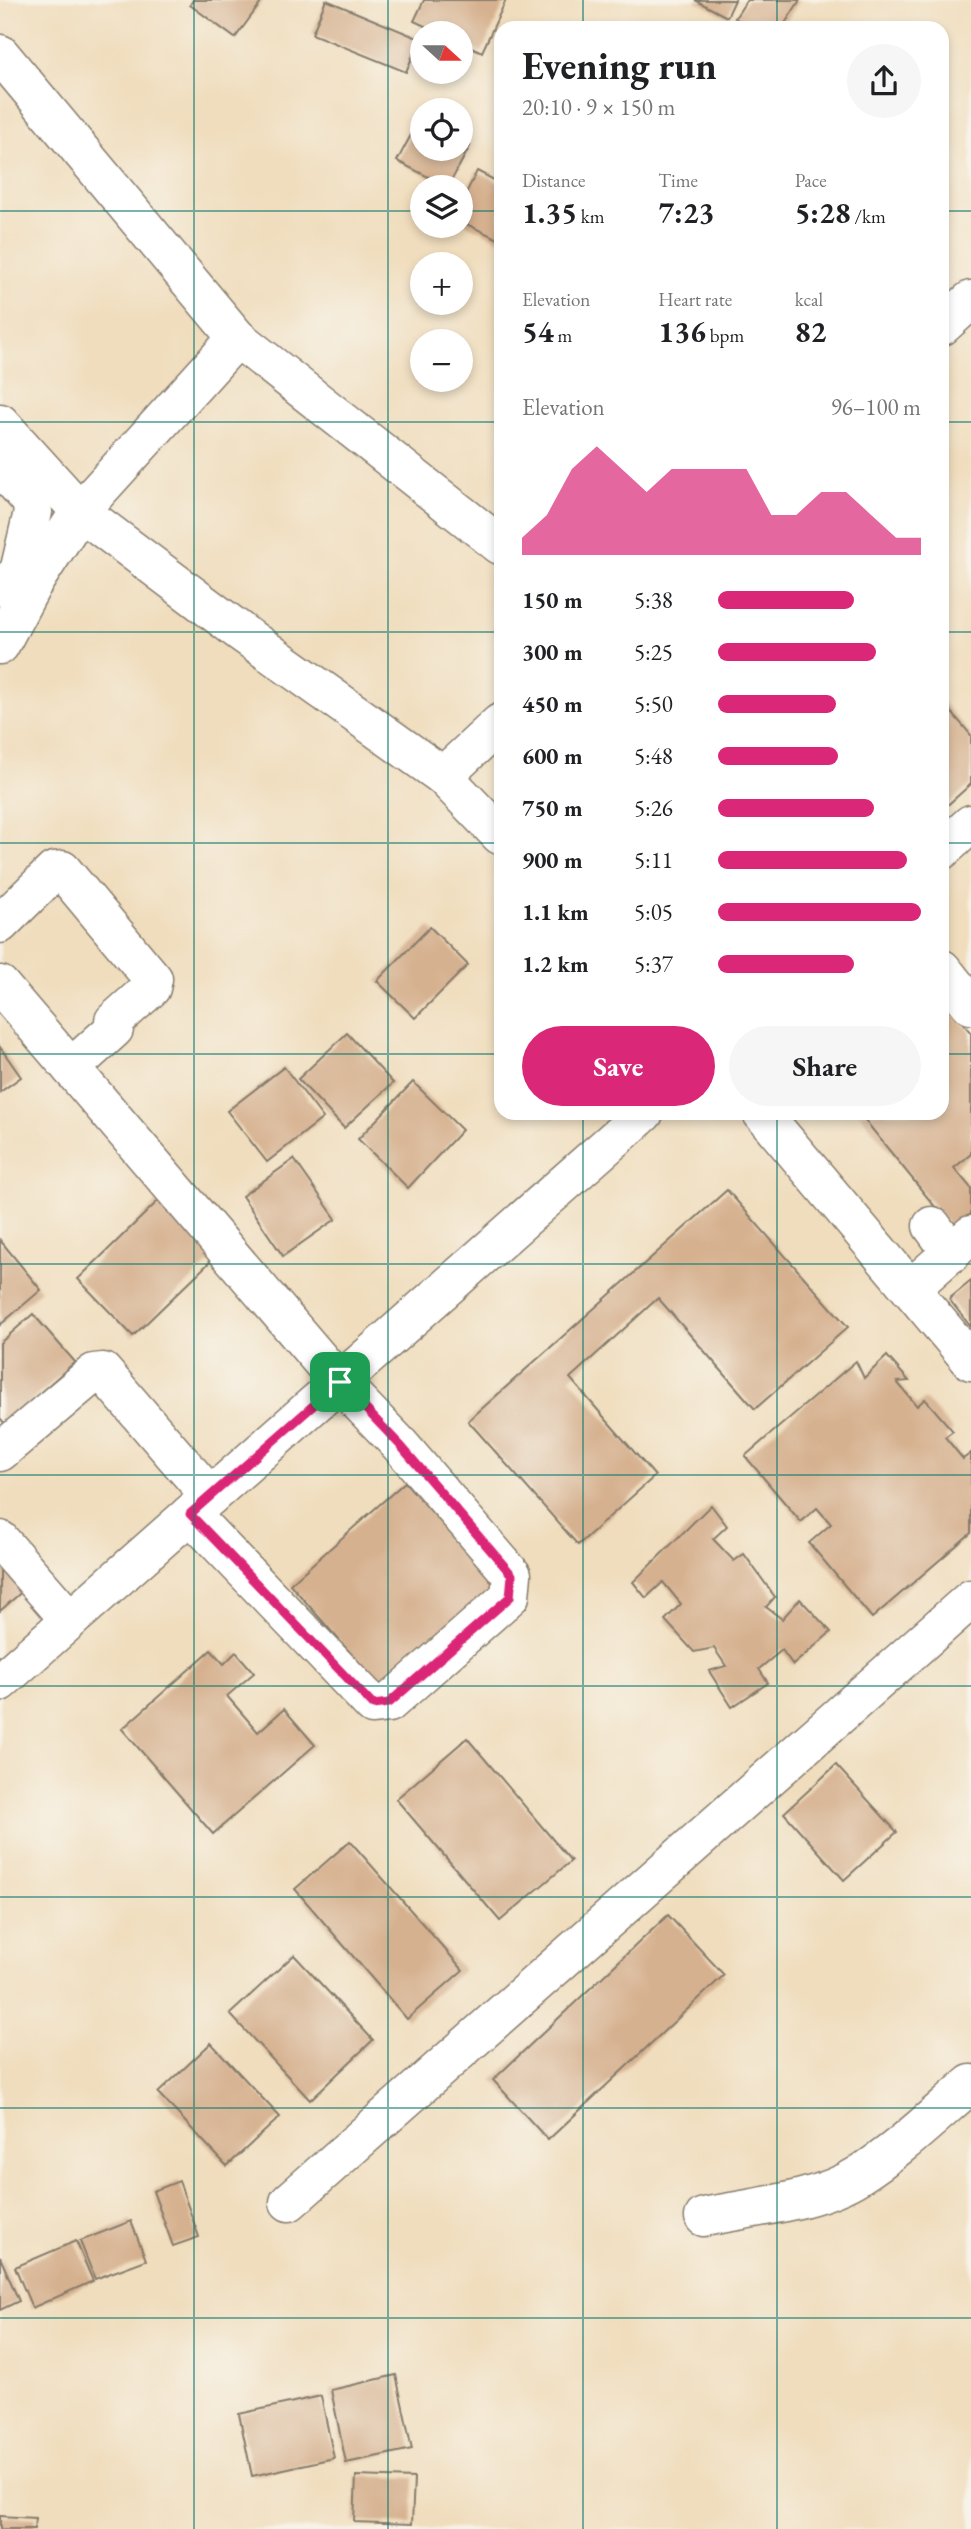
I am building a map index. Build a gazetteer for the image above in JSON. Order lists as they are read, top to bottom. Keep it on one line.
{"north":"right","page":{"map_buttons":["+","−"],"heading":["Evening run","20:10 · 9 × 150 m"],"stats":[["Distance","1.35 km"],["Time","7:23"],["Pace","5:28 /km"],["Elevation","54 m"],["Heart rate","136 bpm"],["kcal","82"]],"chart":["Elevation","96–100 m"],"list":[{"name":"150 m","note":"5:38"},{"name":"300 m","note":"5:25"},{"name":"450 m","note":"5:50"},{"name":"600 m","note":"5:48"},{"name":"750 m","note":"5:26"},{"name":"900 m","note":"5:11"},{"name":"1.1 km","note":"5:05"},{"name":"1.2 km","note":"5:37"}],"buttons":["Save","Share"]}}
